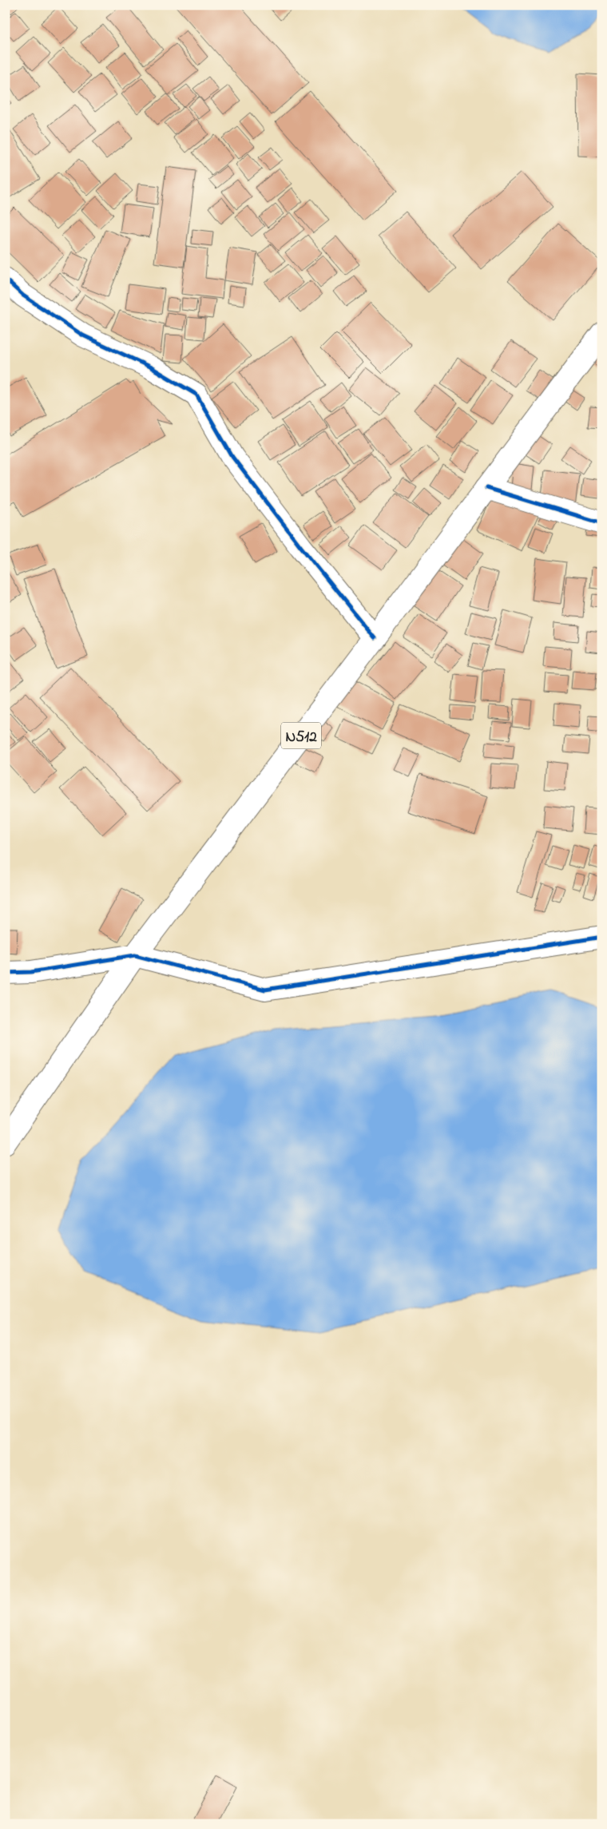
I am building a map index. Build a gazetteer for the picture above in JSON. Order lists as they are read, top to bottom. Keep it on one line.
{"streets":{"main road":["N512"]}}
